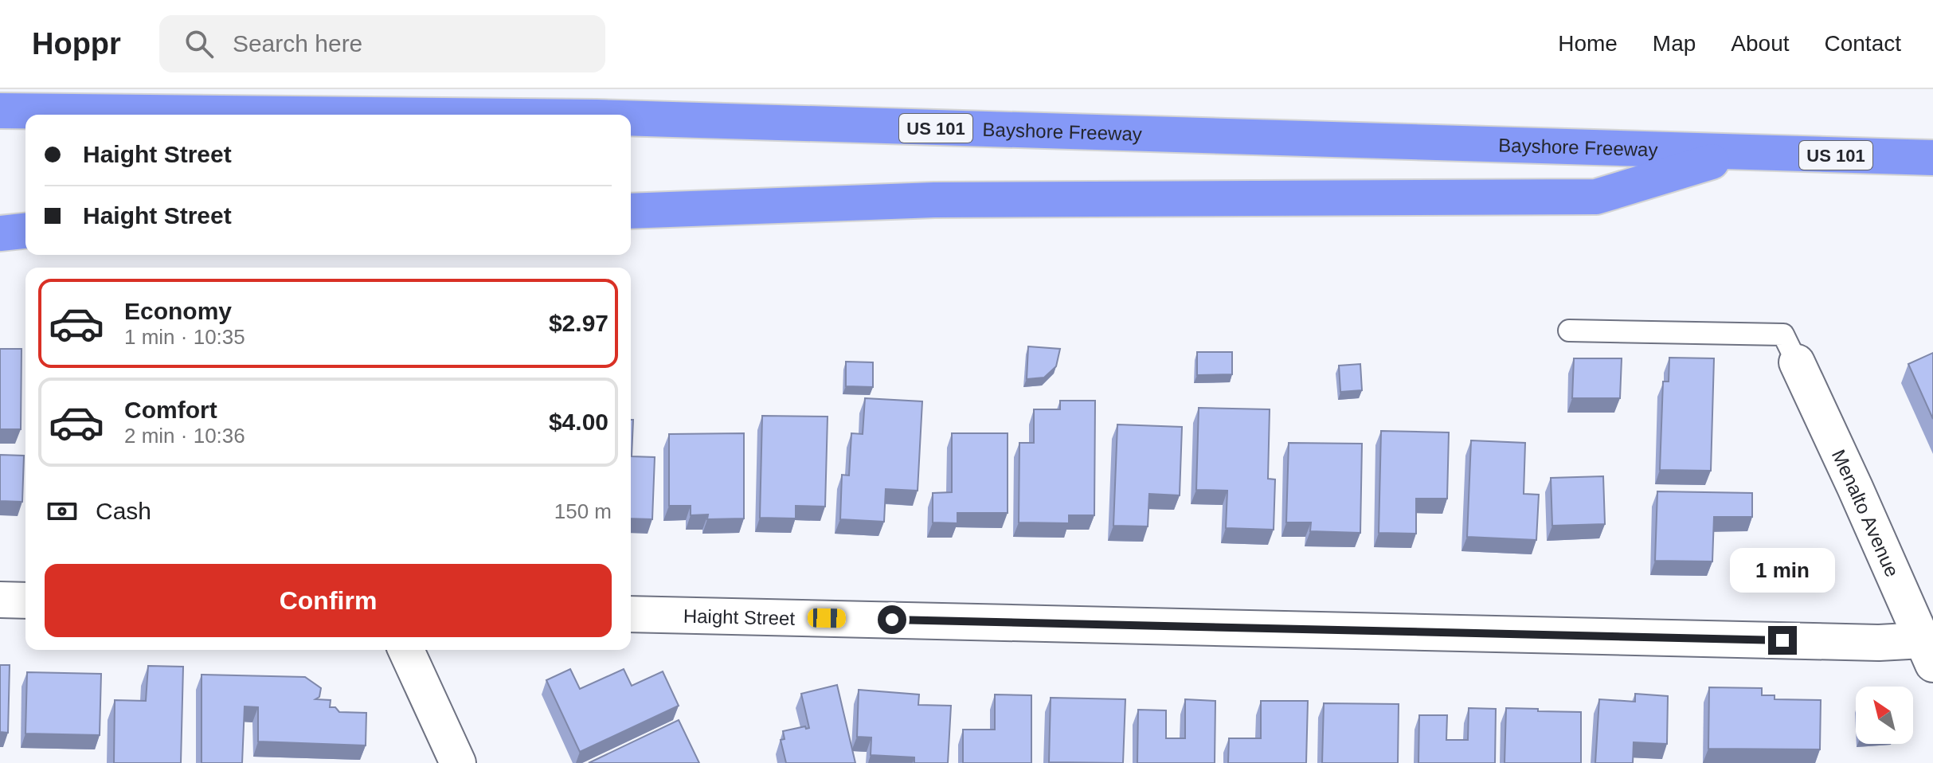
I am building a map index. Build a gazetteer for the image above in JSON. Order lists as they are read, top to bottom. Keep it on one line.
{"streets":{"highway":["US 101","Bayshore Freeway"],"street":["Menalto Avenue","Haight Street"]},"crossings":[["Menalto Avenue","Haight Street"]],"north":"top left","page":{"header":"Hoppr","search":"Search here","nav":["Home","Map","About","Contact"],"banner":["Haight Street","Haight Street"],"list":[{"name":"Economy","note":"1 min · 10:35","value":"$2.97"},{"name":"Comfort","note":"2 min · 10:36","value":"$4.00"}],"pay":["Cash","150 m"],"bubble":"1 min","buttons":"Confirm"}}
